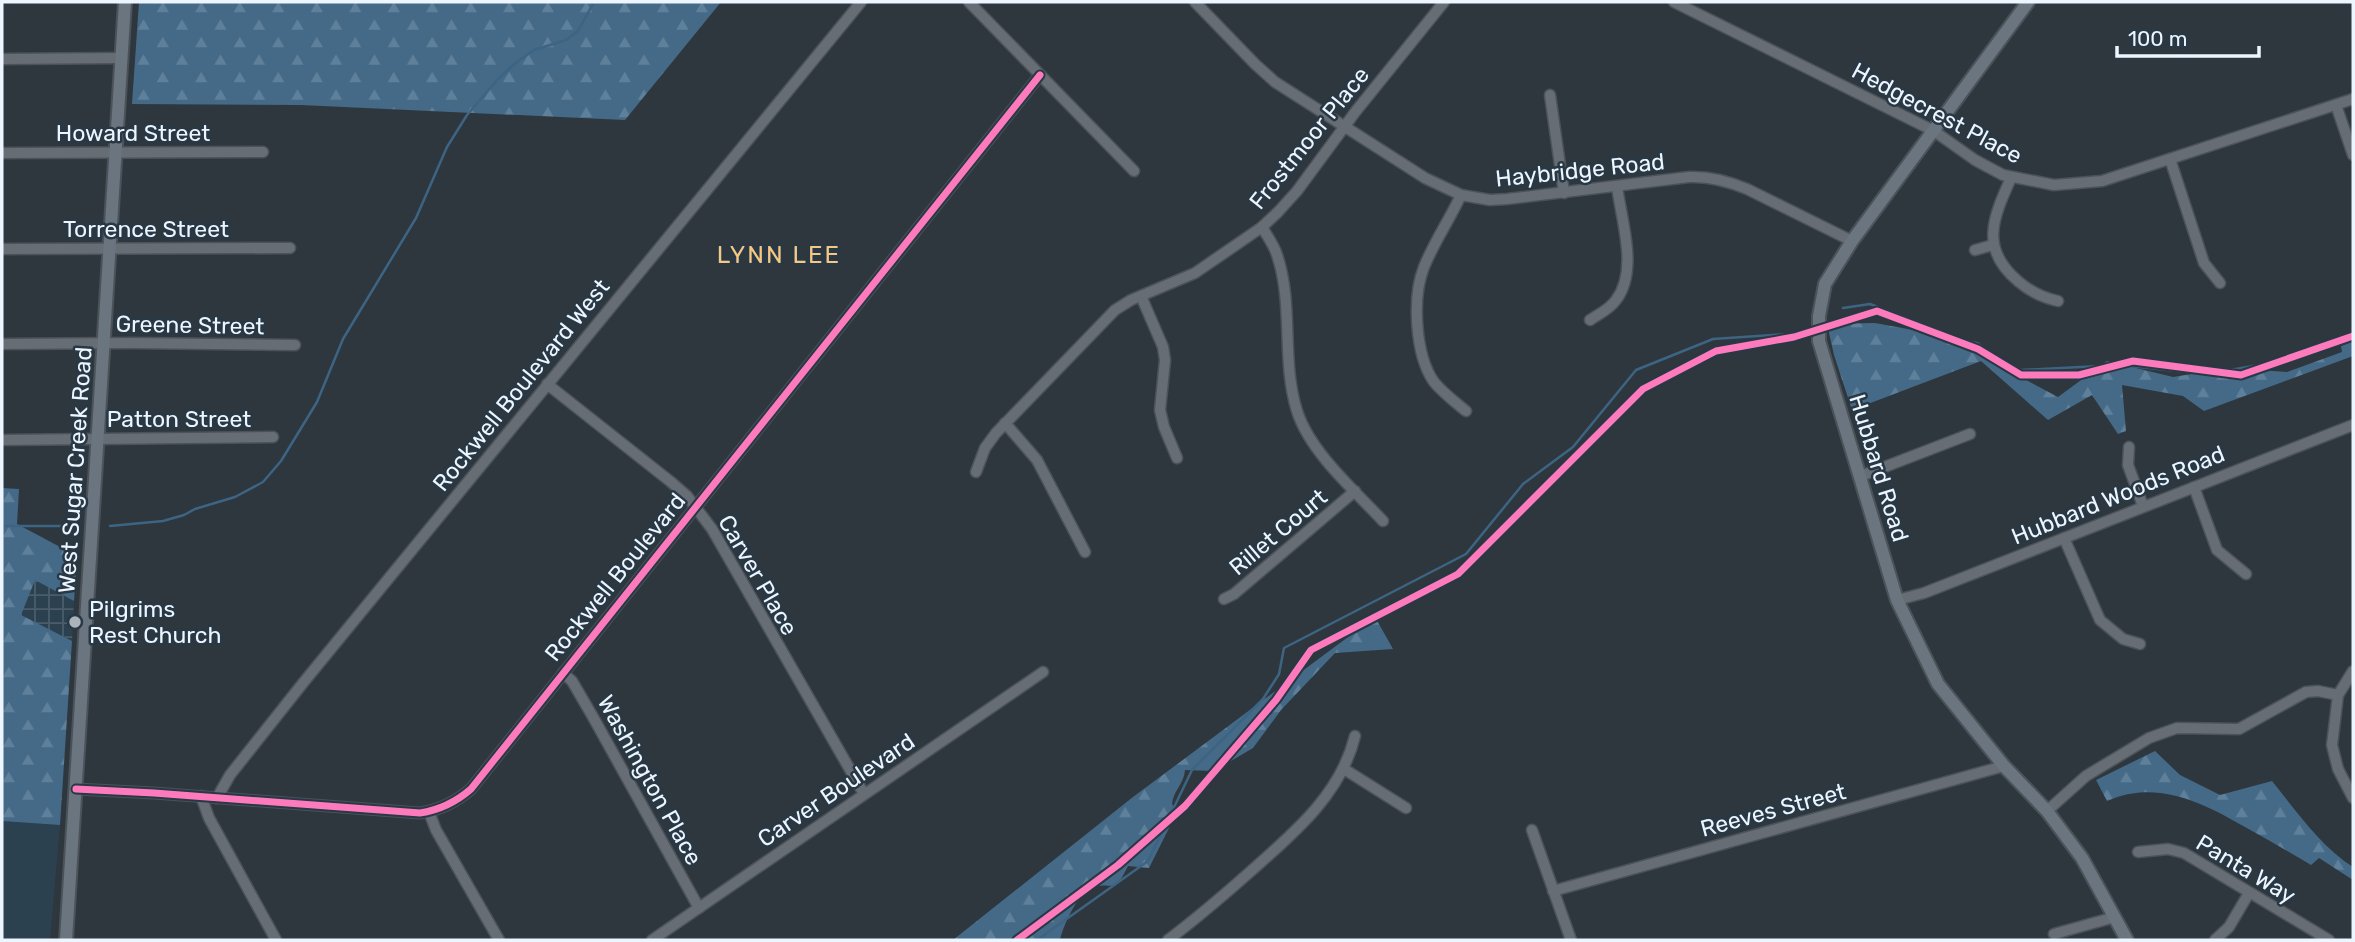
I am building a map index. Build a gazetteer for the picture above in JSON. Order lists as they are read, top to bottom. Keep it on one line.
{"streets":{"main road":["Hubbard Road","West Sugar Creek Road"],"street":["Hedgecrest Place","Howard Street","Frostmoor Place","Haybridge Road","Torrence Street","Greene Street","Rockwell Boulevard West","Patton Street","Hubbard Woods Road","Rillet Court","Carver Place","Rockwell Boulevard","Washington Place","Carver Boulevard","Reeves Street","Panta Way"]},"crossings":[["Hedgecrest Place","Hubbard Road"],["Howard Street","West Sugar Creek Road"],["Frostmoor Place","Haybridge Road"],["Haybridge Road","Hubbard Road"],["Torrence Street","West Sugar Creek Road"],["Greene Street","West Sugar Creek Road"],["Rockwell Boulevard West","Carver Place"],["Rockwell Boulevard West","Rockwell Boulevard"],["Patton Street","West Sugar Creek Road"],["Hubbard Road","Hubbard Woods Road"],["Hubbard Road","Reeves Street"],["West Sugar Creek Road","Rockwell Boulevard"],["Carver Place","Rockwell Boulevard"],["Carver Place","Carver Boulevard"],["Rockwell Boulevard","Washington Place"],["Washington Place","Carver Boulevard"]],"districts":["LYNN LEE"],"places":["Pilgrims Rest Church"],"scale_bar":"100 m"}
